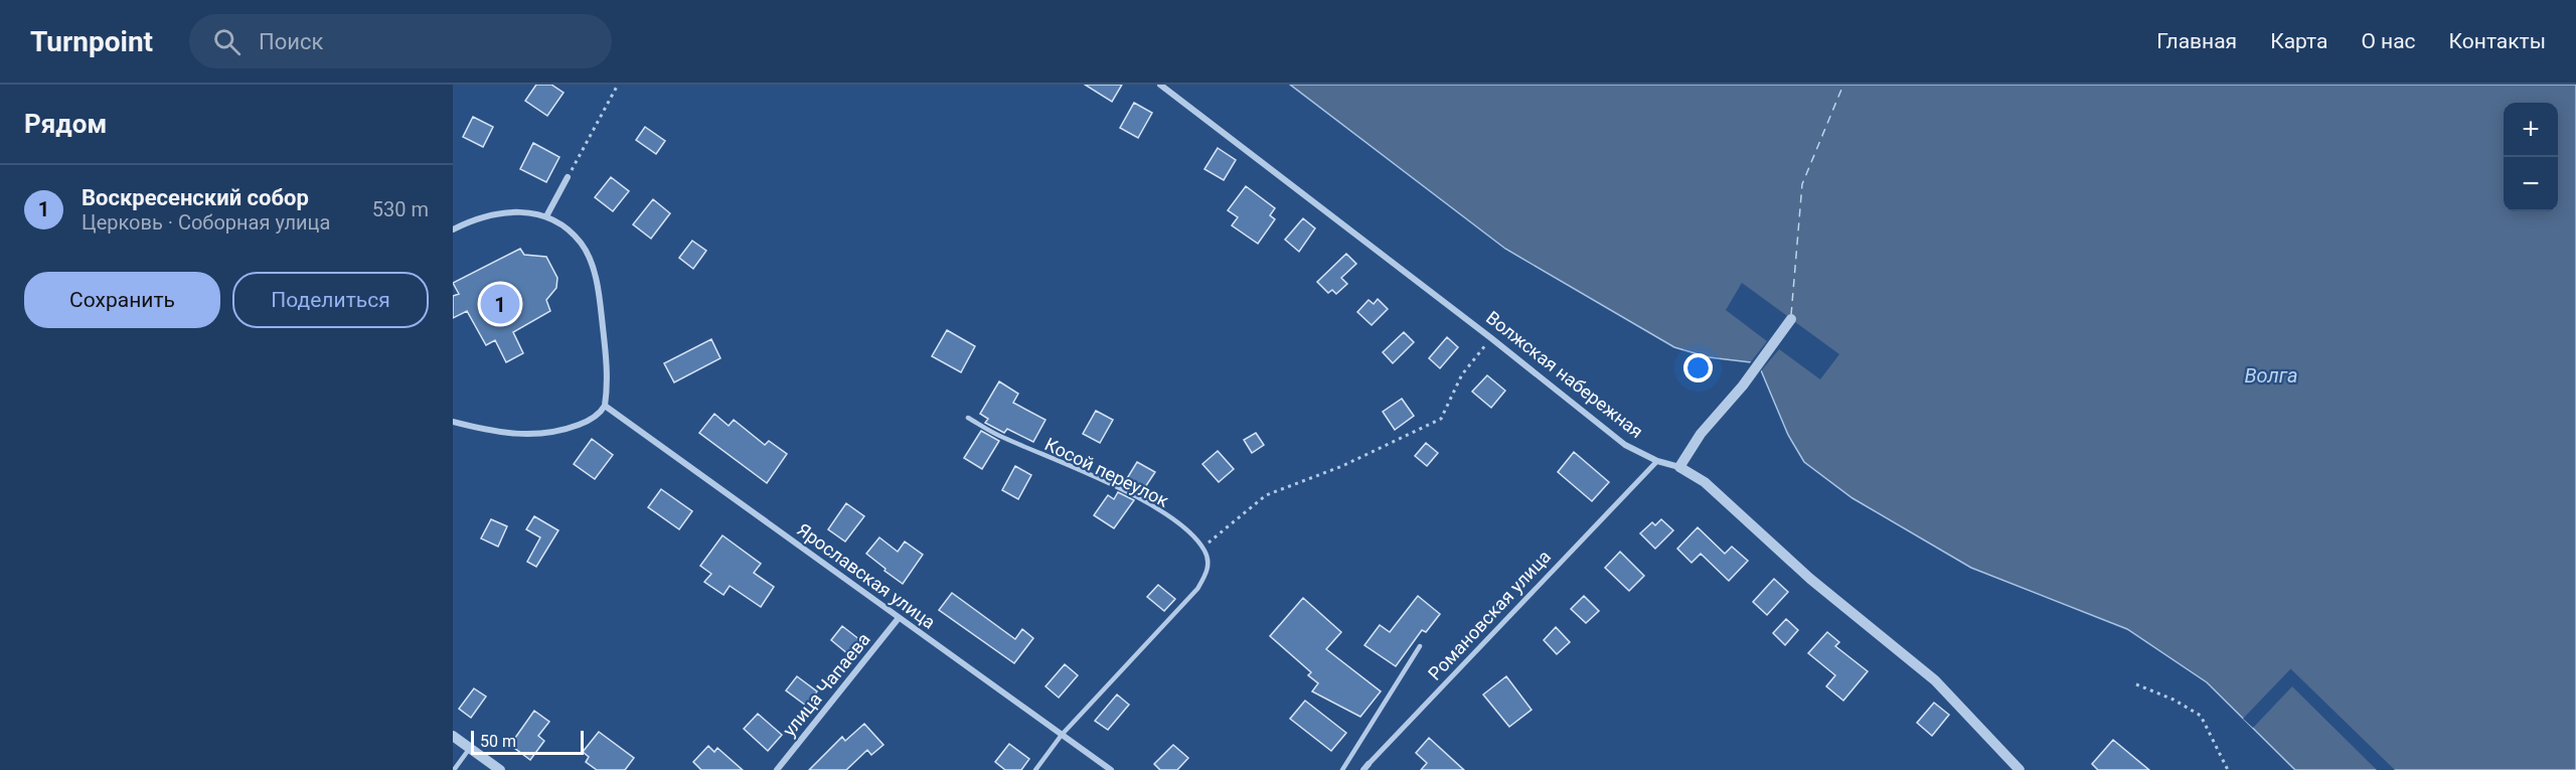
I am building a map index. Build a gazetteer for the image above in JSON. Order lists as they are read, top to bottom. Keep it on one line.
{"streets":{"street":["Волжская набережная","Ярославская улица","Романовская улица","улица Чапаева"],"lane":["Косой переулок"]},"crossings":[["Волжская набережная","Романовская улица"],["Ярославская улица","улица Чапаева"]],"water":["Волга"],"scale_bar":"50 m","page":{"header":"Turnpoint","search":"Поиск","nav":["Главная","Карта","О нас","Контакты"],"heading":"Рядом","map_buttons":["+","−"],"list":[{"mark":"1","name":"Воскресенский собор","note":"Церковь · Соборная улица","value":"530 m"}],"buttons":["Сохранить","Поделиться"],"pins":"1","scale":"50 m"}}
